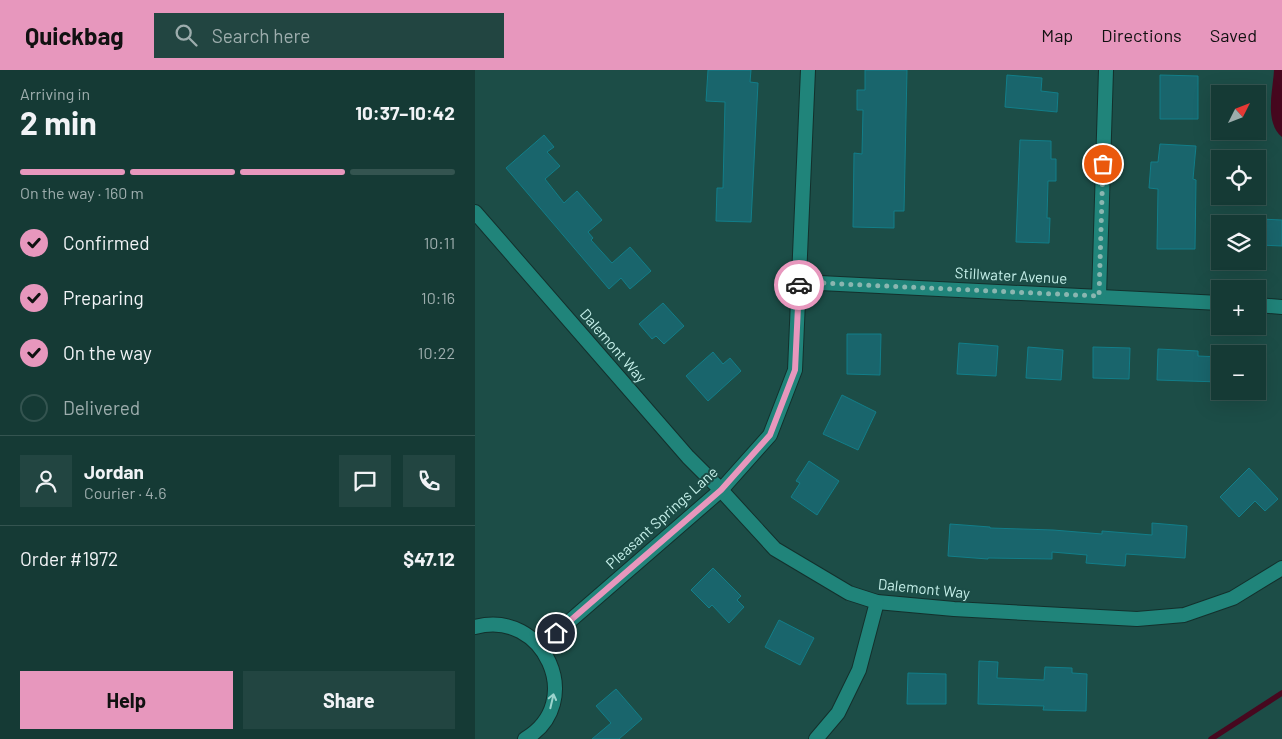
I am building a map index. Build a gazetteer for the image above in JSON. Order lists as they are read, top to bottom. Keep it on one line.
{"streets":{"street":["Stillwater Avenue","Dalemont Way","Pleasant Springs Lane"]},"crossings":[["Stillwater Avenue","Pleasant Springs Lane"],["Dalemont Way","Pleasant Springs Lane"]],"north":"top right","page":{"header":"Quickbag","search":"Search here","nav":["Map","Directions","Saved"],"heading":["2 min","Arriving in","10:37–10:42"],"panel":["Jordan","Courier · 4.6","Order #1972","$47.12"],"map_buttons":["+","−"],"bar":"On the way · 160 m","list":[["Confirmed","10:11"],["Preparing","10:16"],["On the way","10:22"],"Delivered"],"buttons":["Help","Share"]}}
